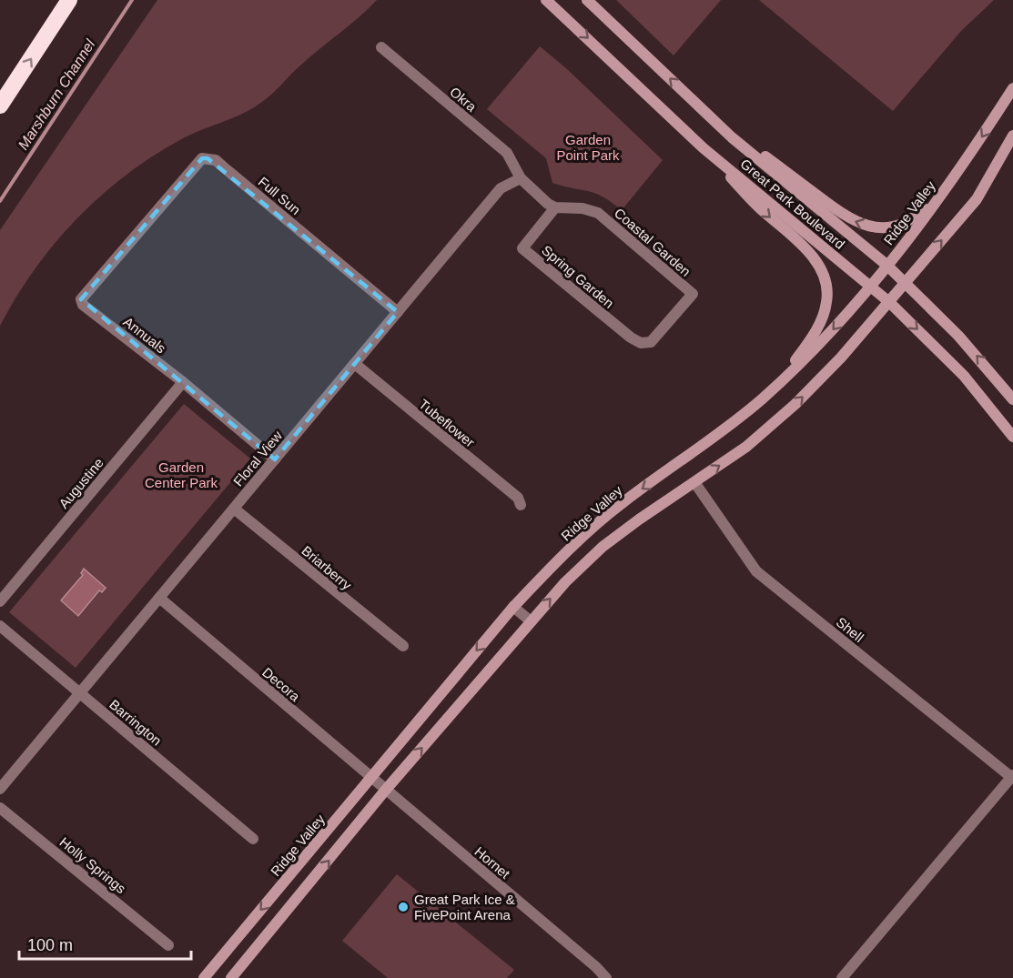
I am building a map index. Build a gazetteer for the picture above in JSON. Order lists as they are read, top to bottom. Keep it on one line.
{"streets":{"main road":["Great Park Boulevard","Ridge Valley"],"street":["Okra","Full Sun","Coastal Garden","Spring Garden","Annuals","Tubeflower","Floral View","Augustine","Briarberry","Shell","Decora","Barrington","Hornet","Holly Springs"]},"crossings":[["Okra","Floral View"],["Full Sun","Annuals"],["Full Sun","Floral View"],["Great Park Boulevard","Ridge Valley"],["Ridge Valley","Decora"],["Coastal Garden","Spring Garden"],["Annuals","Floral View"],["Annuals","Augustine"],["Tubeflower","Floral View"],["Floral View","Briarberry"],["Floral View","Decora"],["Floral View","Barrington"],["Decora","Hornet"]],"water":["Marshburn Channel"],"parks":["Garden Point Park","Garden Center Park"],"places":["Great Park Ice & FivePoint Arena"],"scale_bar":"100 m"}
